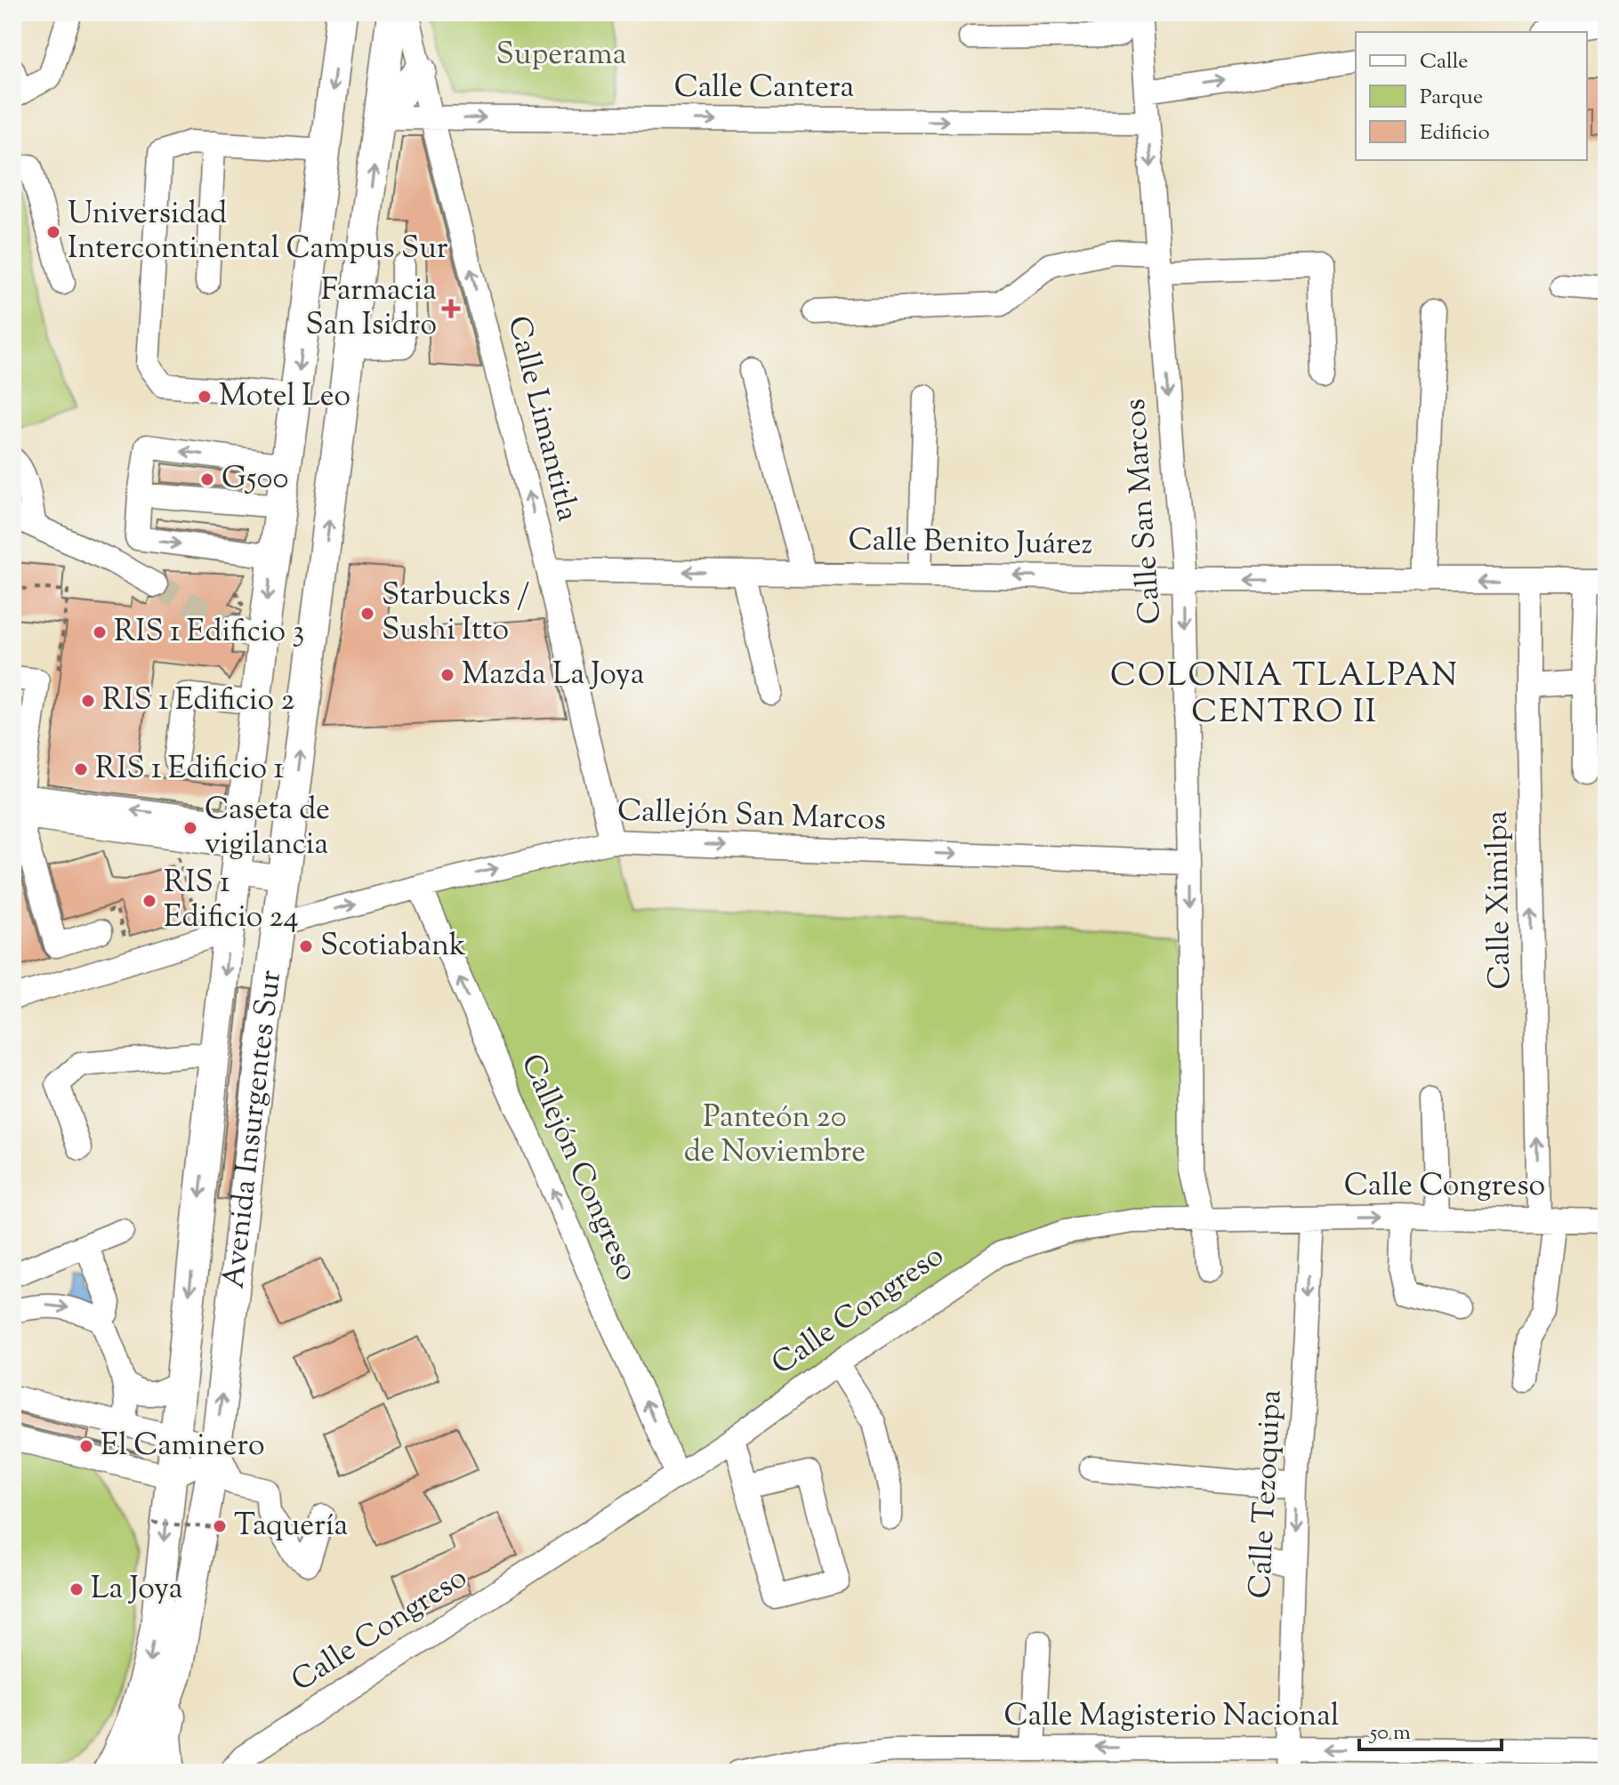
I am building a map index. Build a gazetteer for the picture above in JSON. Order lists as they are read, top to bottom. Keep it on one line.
{"streets":{"main road":["Avenida Insurgentes Sur"],"street":["Calle Cantera","Calle Limantitla","Calle San Marcos","Calle Benito Juárez","Callejón San Marcos","Calle Ximilpa","Callejón Congreso","Calle Congreso","Calle Tezoquipa","Calle Magisterio Nacional"]},"crossings":[["Calle Cantera","Calle Limantitla"],["Calle Cantera","Calle San Marcos"],["Calle Cantera","Avenida Insurgentes Sur"],["Calle Limantitla","Calle Benito Juárez"],["Calle Limantitla","Callejón San Marcos"],["Calle San Marcos","Calle Benito Juárez"],["Calle San Marcos","Callejón San Marcos"],["Calle San Marcos","Calle Congreso"],["Calle Benito Juárez","Calle Ximilpa"],["Callejón San Marcos","Avenida Insurgentes Sur"],["Callejón San Marcos","Callejón Congreso"],["Calle Ximilpa","Calle Congreso"],["Callejón Congreso","Calle Congreso"],["Calle Congreso","Calle Tezoquipa"],["Calle Tezoquipa","Calle Magisterio Nacional"]],"one_way":["Calle Limantitla","Calle San Marcos","Calle Benito Juárez","Callejón San Marcos","Callejón Congreso","Calle Tezoquipa","Calle Magisterio Nacional"],"districts":["COLONIA TLALPAN CENTRO II"],"parks":["Superama","Panteón 20 de Noviembre"],"places":{"other":["Universidad Intercontinental Campus Sur","Motel Leo","G500","Starbucks / Sushi Itto","RIS 1 Edificio 3","Mazda La Joya","RIS 1 Edificio 2","RIS 1 Edificio 1","Caseta de vigilancia","RIS 1 Edificio 24","Scotiabank","El Caminero","Taquería","La Joya"],"health":["Farmacia San Isidro"]},"legend":["Calle","Parque","Edificio"],"scale_bar":"50 m"}
